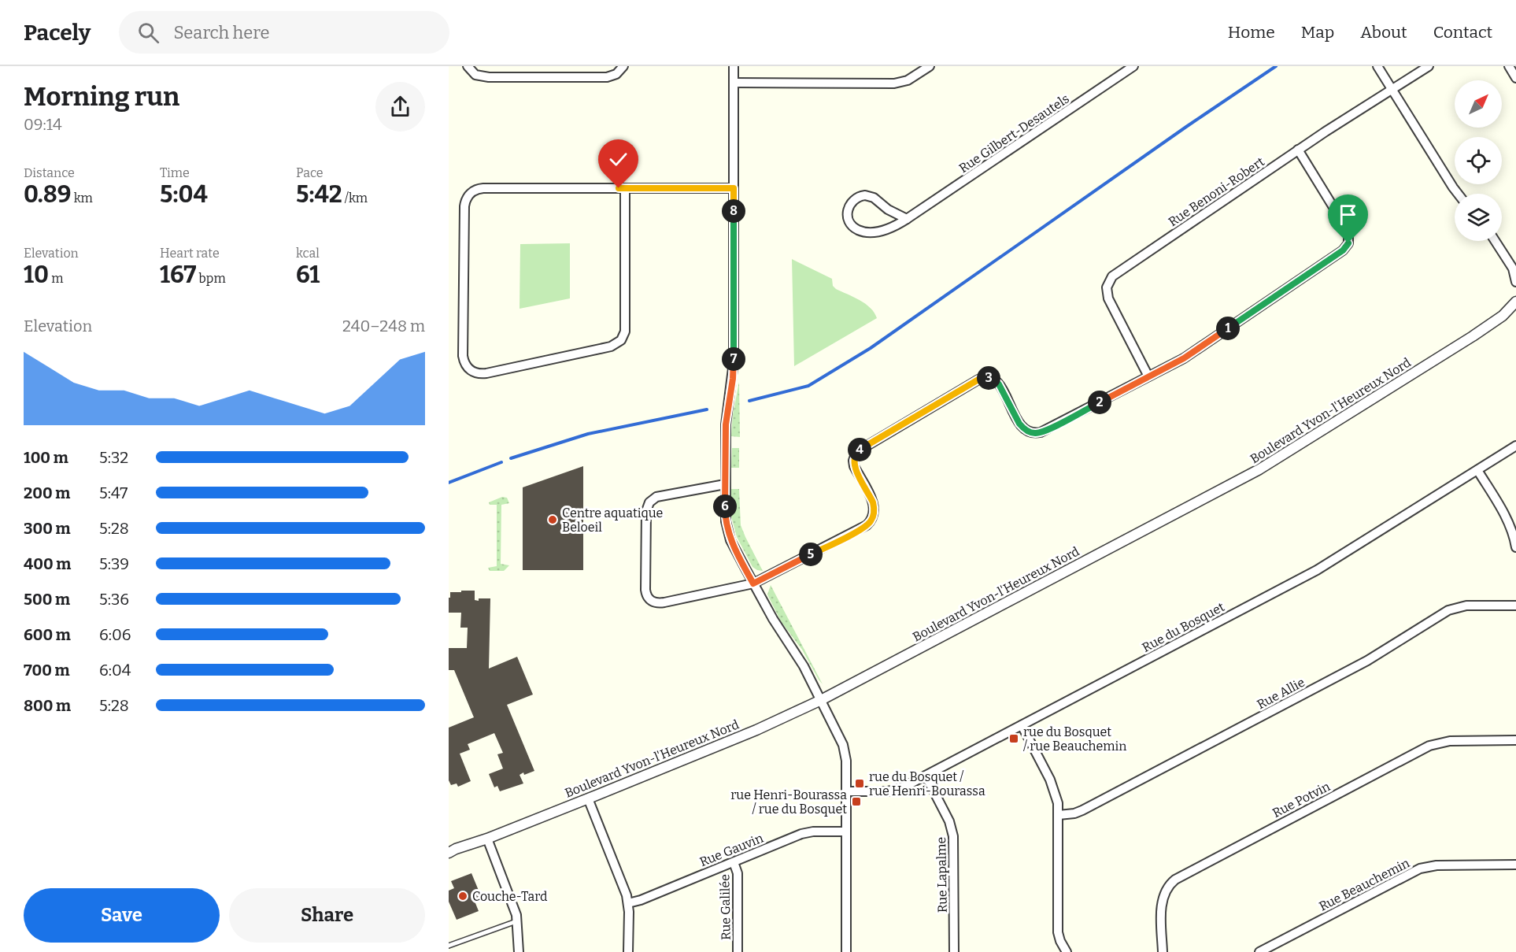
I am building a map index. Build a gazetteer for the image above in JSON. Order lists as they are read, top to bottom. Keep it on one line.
{"streets":{"street":["Rue Gilbert-Desautels","Rue Benoni-Robert","Boulevard Yvon-l'Heureux Nord","Rue du Bosquet","Rue Allie","Rue Potvin","Rue Gauvin","Rue Lapalme","Rue Beauchemin","Rue Galilée"]},"crossings":[["Rue du Bosquet","Rue Lapalme"],["Rue Gauvin","Rue Galilée"]],"places":{"other":["Centre aquatique Beloeil","Couche-Tard"],"transit":["rue du Bosquet / rue Beauchemin","rue du Bosquet / rue Henri-Bourassa","rue Henri-Bourassa / rue du Bosquet"]},"north":"top right","page":{"header":"Pacely","search":"Search here","nav":["Home","Map","About","Contact"],"heading":["Morning run","09:14"],"stats":[["Distance","0.89 km"],["Time","5:04"],["Pace","5:42 /km"],["Elevation","10 m"],["Heart rate","167 bpm"],["kcal","61"]],"pins":["8","1","7","3","2","4","6","5"],"chart":["Elevation","240–248 m"],"list":[{"name":"100 m","note":"5:32"},{"name":"200 m","note":"5:47"},{"name":"300 m","note":"5:28"},{"name":"400 m","note":"5:39"},{"name":"500 m","note":"5:36"},{"name":"600 m","note":"6:06"},{"name":"700 m","note":"6:04"},{"name":"800 m","note":"5:28"}],"buttons":["Save","Share"]}}
